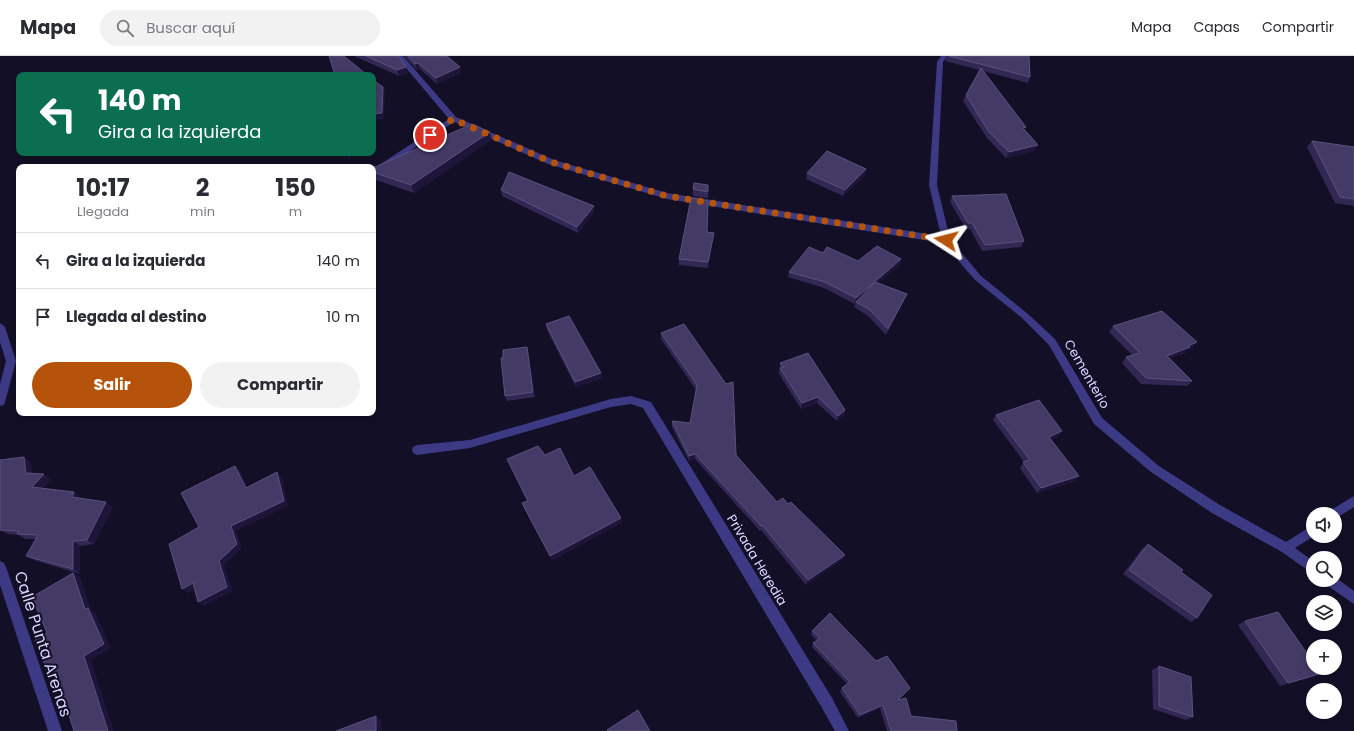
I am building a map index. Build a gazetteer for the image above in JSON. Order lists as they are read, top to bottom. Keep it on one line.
{"streets":{"street":["Cementerio","Privada Heredia","Calle Punta Arenas"]},"page":{"header":"Mapa","search":"Buscar aquí","nav":["Mapa","Capas","Compartir"],"turn":["140 m","Gira a la izquierda"],"eta":["10:17","Llegada","2","min","150","m"],"list":[{"name":"Gira a la izquierda","value":"140 m"},{"name":"Llegada al destino","value":"10 m"}],"buttons":["Salir","Compartir"],"map_buttons":["+","−"]}}
